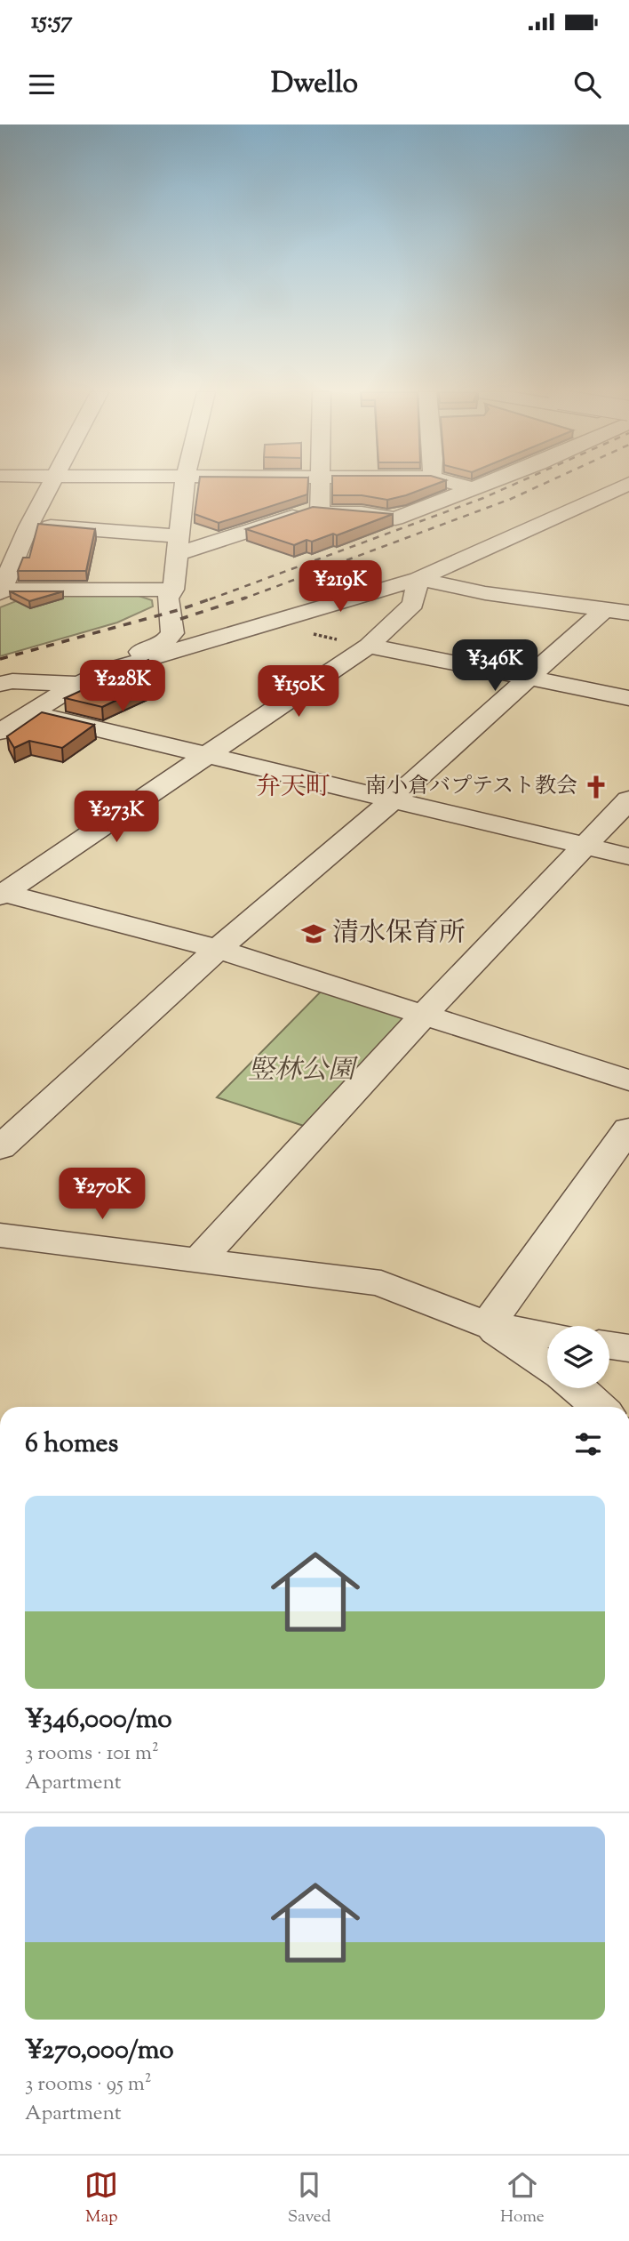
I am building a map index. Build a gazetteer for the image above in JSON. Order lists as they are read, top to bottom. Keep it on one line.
{"districts":["弁天町"],"parks":["竪林公園"],"places":{"church":["南小倉バプテスト教会"],"school or university":["清水保育所"]},"page":{"status":"15:57","header":"Dwello","price":["¥219K","¥346K","¥228K","¥150K","¥273K","¥270K"],"heading":"6 homes","list":[{"name":"¥346,000/mo","note":"3 rooms · 101 m² · Apartment"},{"name":"¥270,000/mo","note":"3 rooms · 95 m² · Apartment"}],"tabs":["Map","Saved","Home"]}}
